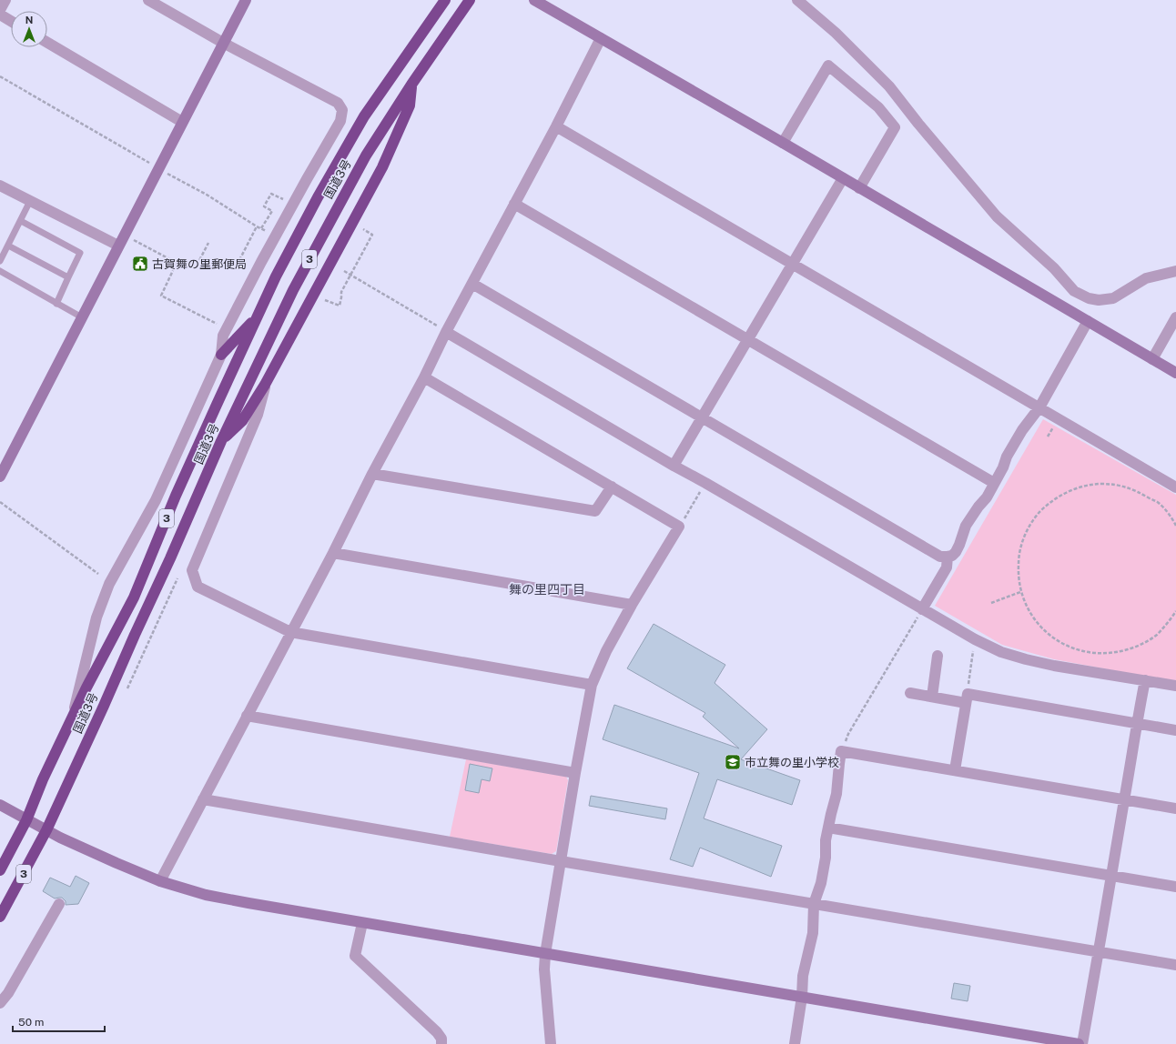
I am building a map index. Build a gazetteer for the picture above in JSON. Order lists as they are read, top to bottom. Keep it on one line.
{"streets":{"highway":["国道3号","3"]},"districts":["舞の里四丁目"],"places":{"public building":["古賀舞の里郵便局"],"school or university":["市立舞の里小学校"]},"scale_bar":"50 m","north":"top"}
